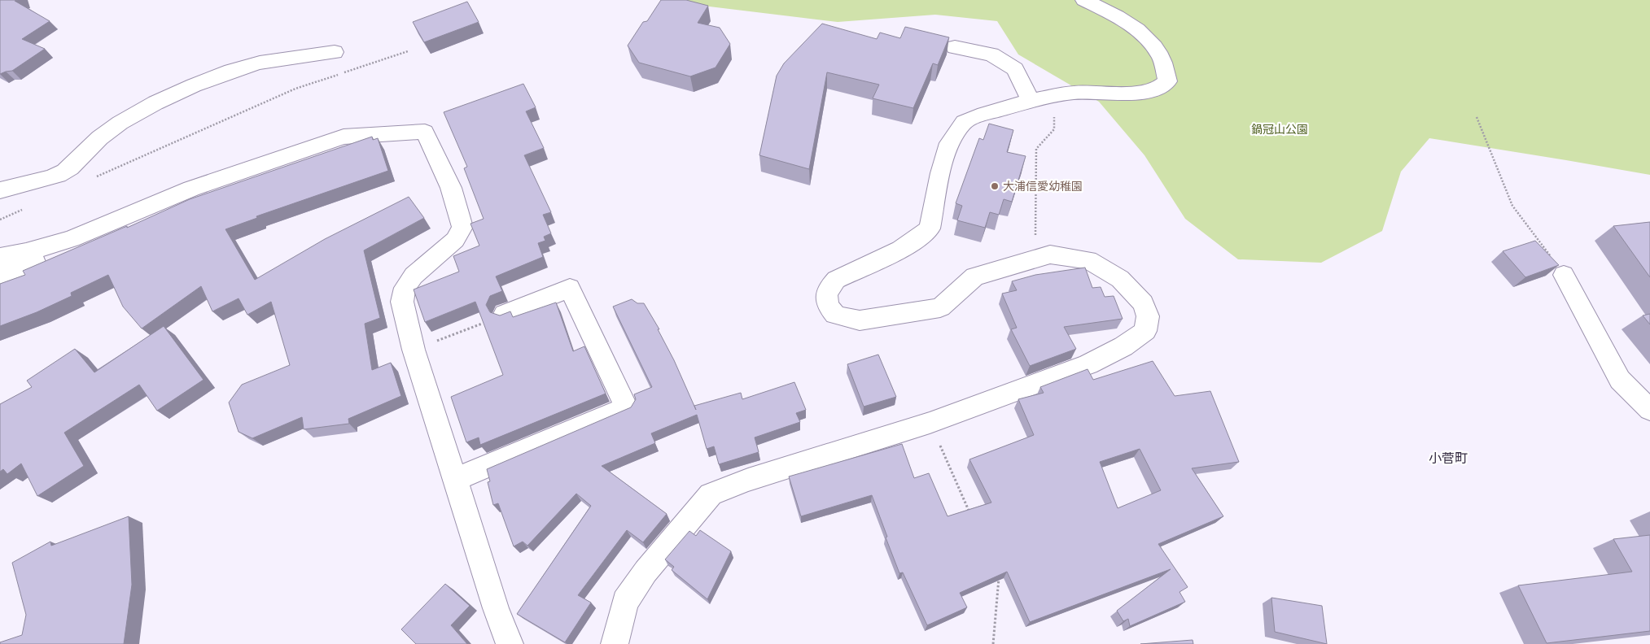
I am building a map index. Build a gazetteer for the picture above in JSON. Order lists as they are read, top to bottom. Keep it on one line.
{"districts":["小菅町"],"parks":["鍋冠山公園"],"places":["大浦信愛幼稚園"]}
